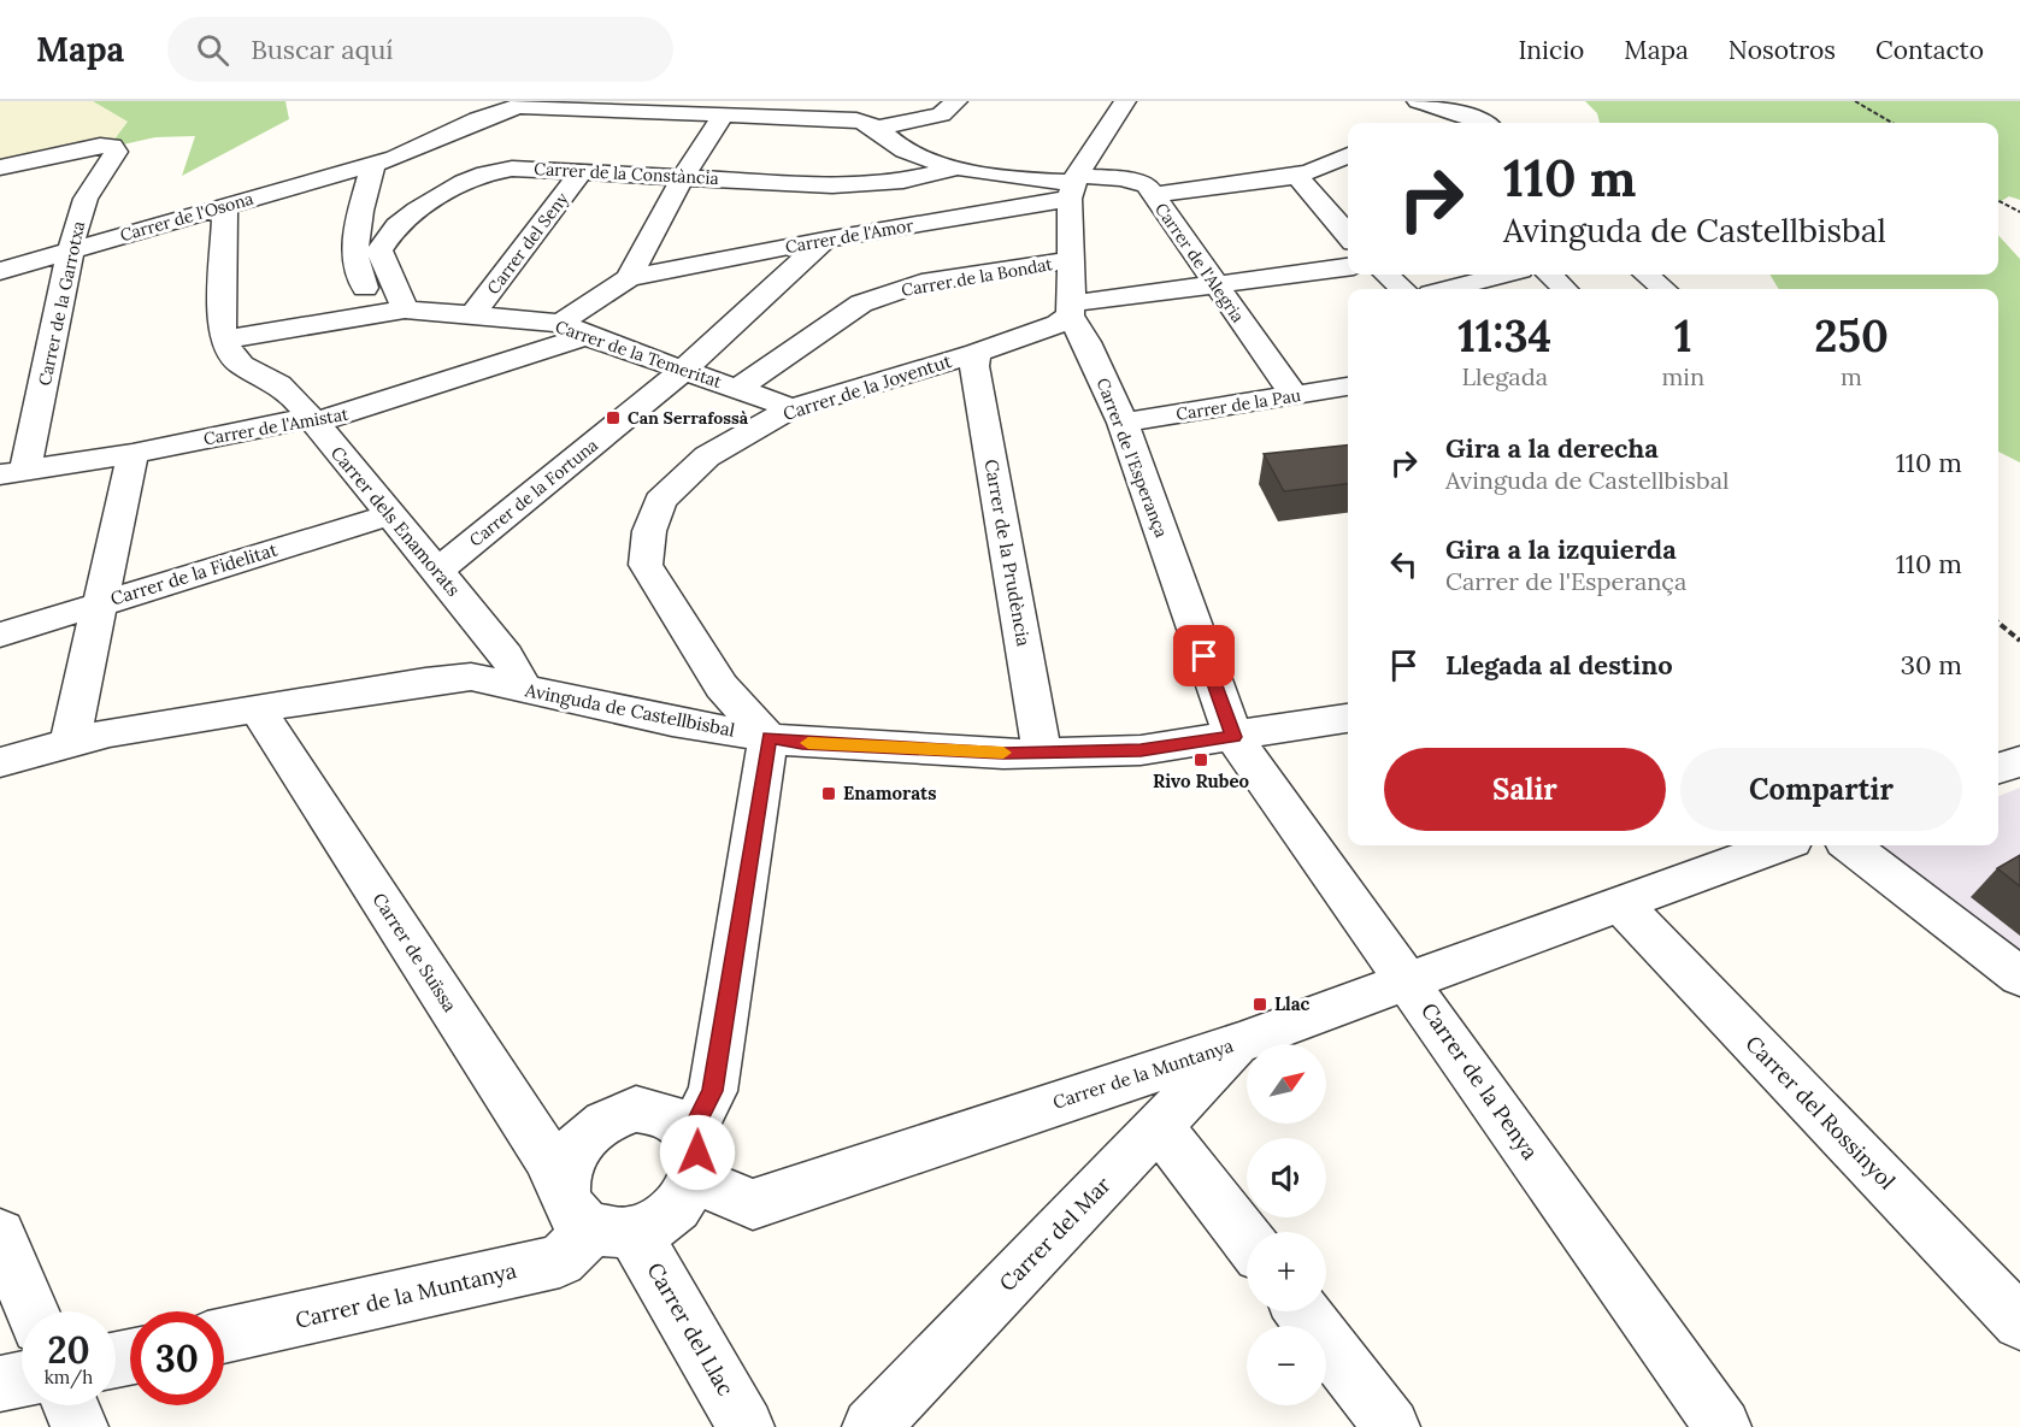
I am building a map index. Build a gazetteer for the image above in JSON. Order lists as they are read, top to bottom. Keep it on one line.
{"streets":{"street":["Carrer de la Constància","Carrer de l'Osona","Carrer de l'Amor","Carrer del Seny","Carrer de l'Alegria","Carrer de la Bondat","Carrer de la Garrotxa","Carrer de la Temeritat","Carrer de la Joventut","Carrer de la Pau","Carrer de l'Amistat","Carrer de l'Esperança","Carrer de la Fortuna","Carrer dels Enamorats","Carrer de la Prudència","Carrer de la Fidelitat","Avinguda de Castellbisbal","Carrer de Suïssa","Carrer de la Muntanya","Carrer de la Penya","Carrer del Rossinyol","Carrer del Mar","Carrer del Llac"]},"crossings":[["Carrer de la Constància","Carrer del Seny"],["Carrer de la Constància","Carrer de la Temeritat"],["Carrer de l'Osona","Carrer de la Garrotxa"],["Carrer de l'Amor","Carrer de l'Alegria"],["Carrer de l'Amor","Carrer de l'Amistat"],["Carrer de l'Amor","Carrer de la Fortuna"],["Carrer del Seny","Carrer de la Temeritat"],["Carrer de l'Alegria","Carrer de la Joventut"],["Carrer de l'Alegria","Carrer de la Pau"],["Carrer de la Bondat","Carrer de la Temeritat"],["Carrer de la Garrotxa","Carrer de l'Amistat"],["Carrer de la Temeritat","Carrer de la Joventut"],["Carrer de la Temeritat","Carrer de l'Amistat"],["Carrer de la Temeritat","Carrer de la Fortuna"],["Carrer de la Temeritat","Carrer dels Enamorats"],["Carrer de la Joventut","Carrer de l'Esperança"],["Carrer de la Joventut","Carrer de la Prudència"],["Carrer de la Joventut","Avinguda de Castellbisbal"],["Carrer de la Pau","Carrer de l'Esperança"],["Carrer de l'Amistat","Carrer dels Enamorats"],["Carrer de l'Esperança","Avinguda de Castellbisbal"],["Carrer de l'Esperança","Carrer de la Penya"],["Carrer de la Fortuna","Carrer dels Enamorats"],["Carrer dels Enamorats","Carrer de la Fidelitat"],["Carrer dels Enamorats","Avinguda de Castellbisbal"],["Carrer de la Prudència","Avinguda de Castellbisbal"],["Avinguda de Castellbisbal","Carrer de Suïssa"],["Avinguda de Castellbisbal","Carrer de la Penya"],["Carrer de Suïssa","Carrer de la Muntanya"],["Carrer de Suïssa","Carrer del Llac"],["Carrer de la Muntanya","Carrer de la Penya"],["Carrer de la Muntanya","Carrer del Rossinyol"],["Carrer de la Muntanya","Carrer del Mar"],["Carrer de la Muntanya","Carrer del Llac"]],"places":{"transit":["Can Serrafossà","Rivo Rubeo","Enamorats","Llac"]},"north":"top right","page":{"header":"Mapa","search":"Buscar aquí","nav":["Inicio","Mapa","Nosotros","Contacto"],"turn":["110 m","Avinguda de Castellbisbal"],"eta":["11:34","Llegada","1","min","250","m"],"list":[{"name":"Gira a la derecha","note":"Avinguda de Castellbisbal","value":"110 m"},{"name":"Gira a la izquierda","note":"Carrer de l'Esperança","value":"110 m"},{"name":"Llegada al destino","value":"30 m"}],"buttons":["Salir","Compartir"],"map_buttons":["+","−"],"speed":"20 km/h","limit":"30"}}
